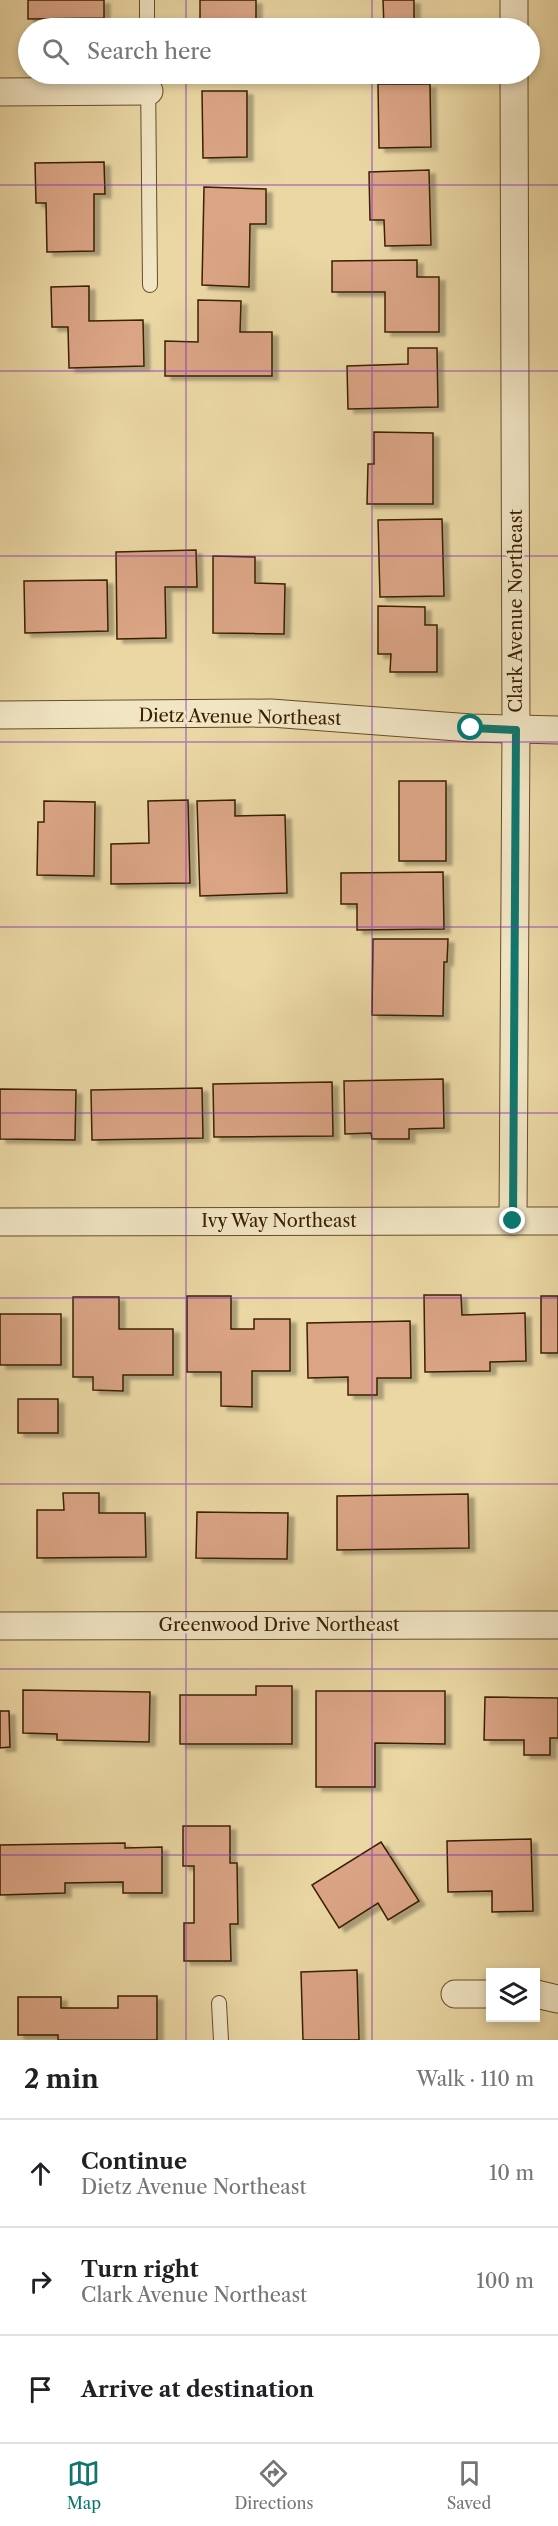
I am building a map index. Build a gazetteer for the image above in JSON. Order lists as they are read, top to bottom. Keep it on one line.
{"streets":{"street":["Clark Avenue Northeast","Dietz Avenue Northeast","Ivy Way Northeast","Greenwood Drive Northeast"]},"crossings":[["Clark Avenue Northeast","Dietz Avenue Northeast"],["Clark Avenue Northeast","Ivy Way Northeast"]],"page":{"search":"Search here","heading":["2 min","Walk · 110 m"],"list":[["Continue","Dietz Avenue Northeast","10 m"],["Turn right","Clark Avenue Northeast","100 m"],"Arrive at destination"],"nav":["Map","Directions","Saved"]}}
